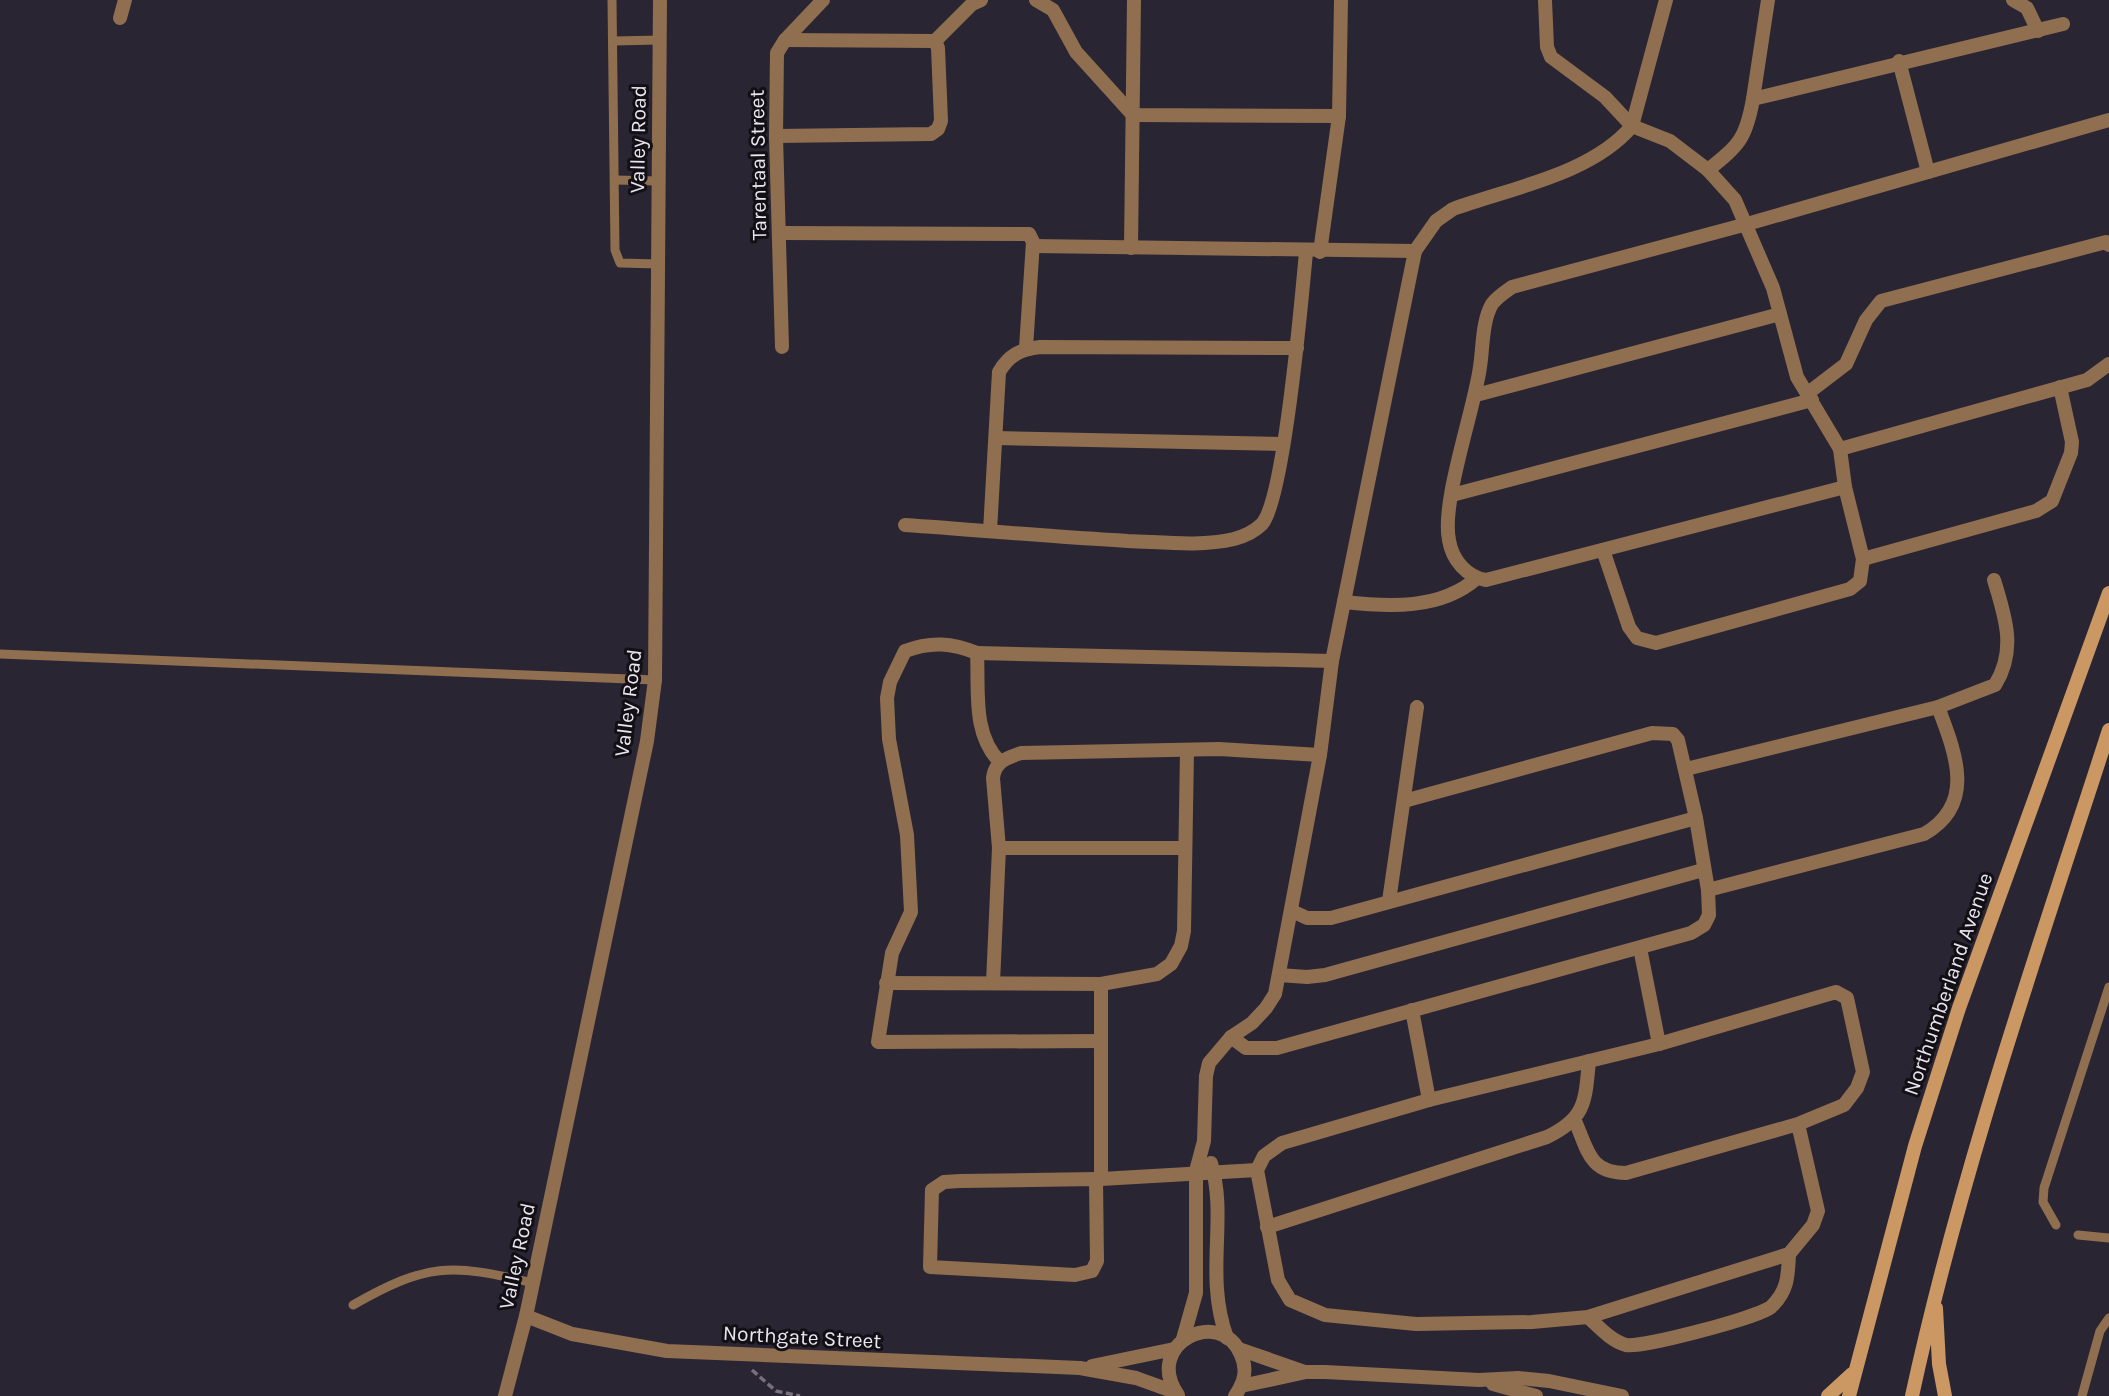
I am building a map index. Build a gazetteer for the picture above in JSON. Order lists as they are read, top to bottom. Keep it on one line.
{"streets":{"main road":["Northumberland Avenue"],"street":["Valley Road","Tarentaal Street","Northgate Street"]},"crossings":[["Valley Road","Northgate Street"]]}
